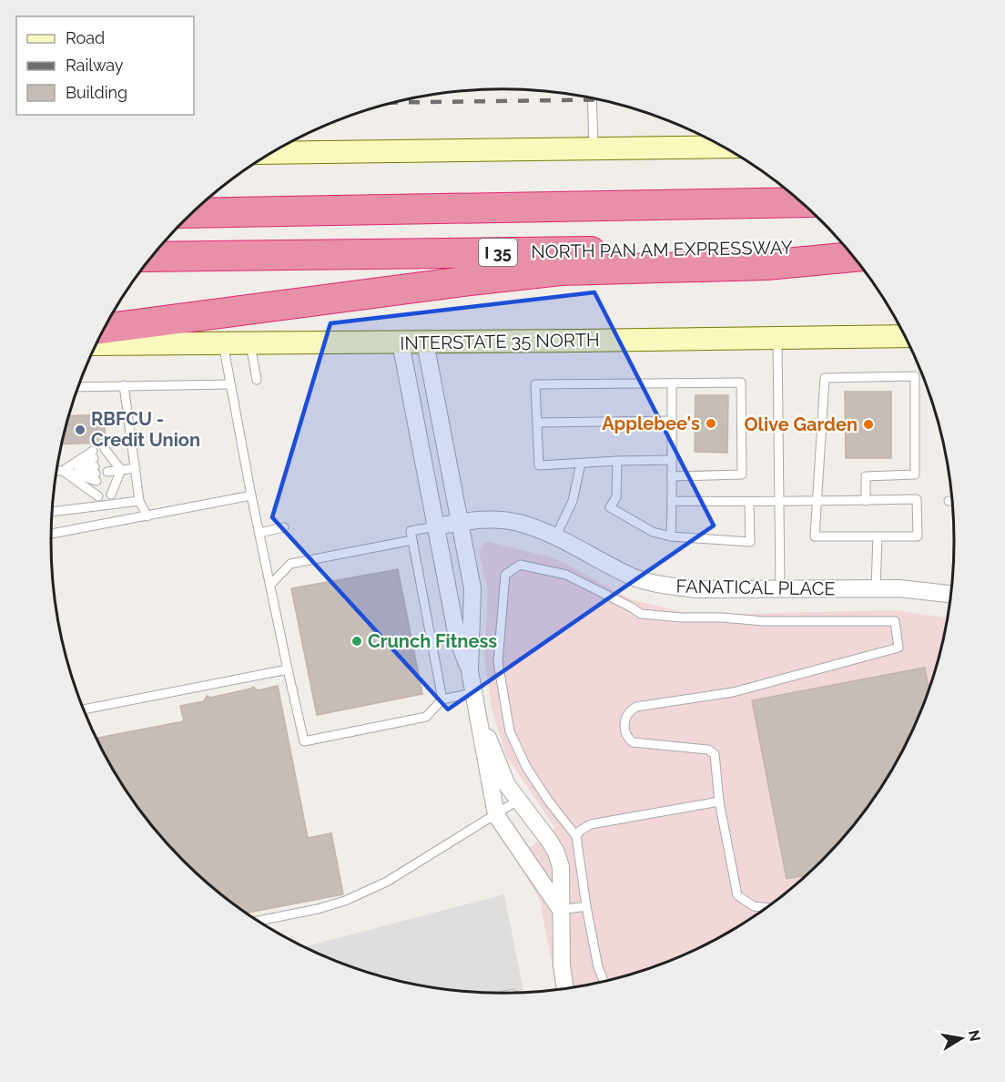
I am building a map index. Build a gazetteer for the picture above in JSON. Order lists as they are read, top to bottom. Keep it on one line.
{"streets":{"highway":["NORTH PAN AM EXPRESSWAY","I 35"],"main road":["INTERSTATE 35 NORTH"],"street":["FANATICAL PLACE"]},"places":["Applebee's","Olive Garden","RBFCU - Credit Union","Crunch Fitness"],"legend":["Road","Railway","Building"],"north":"right"}
